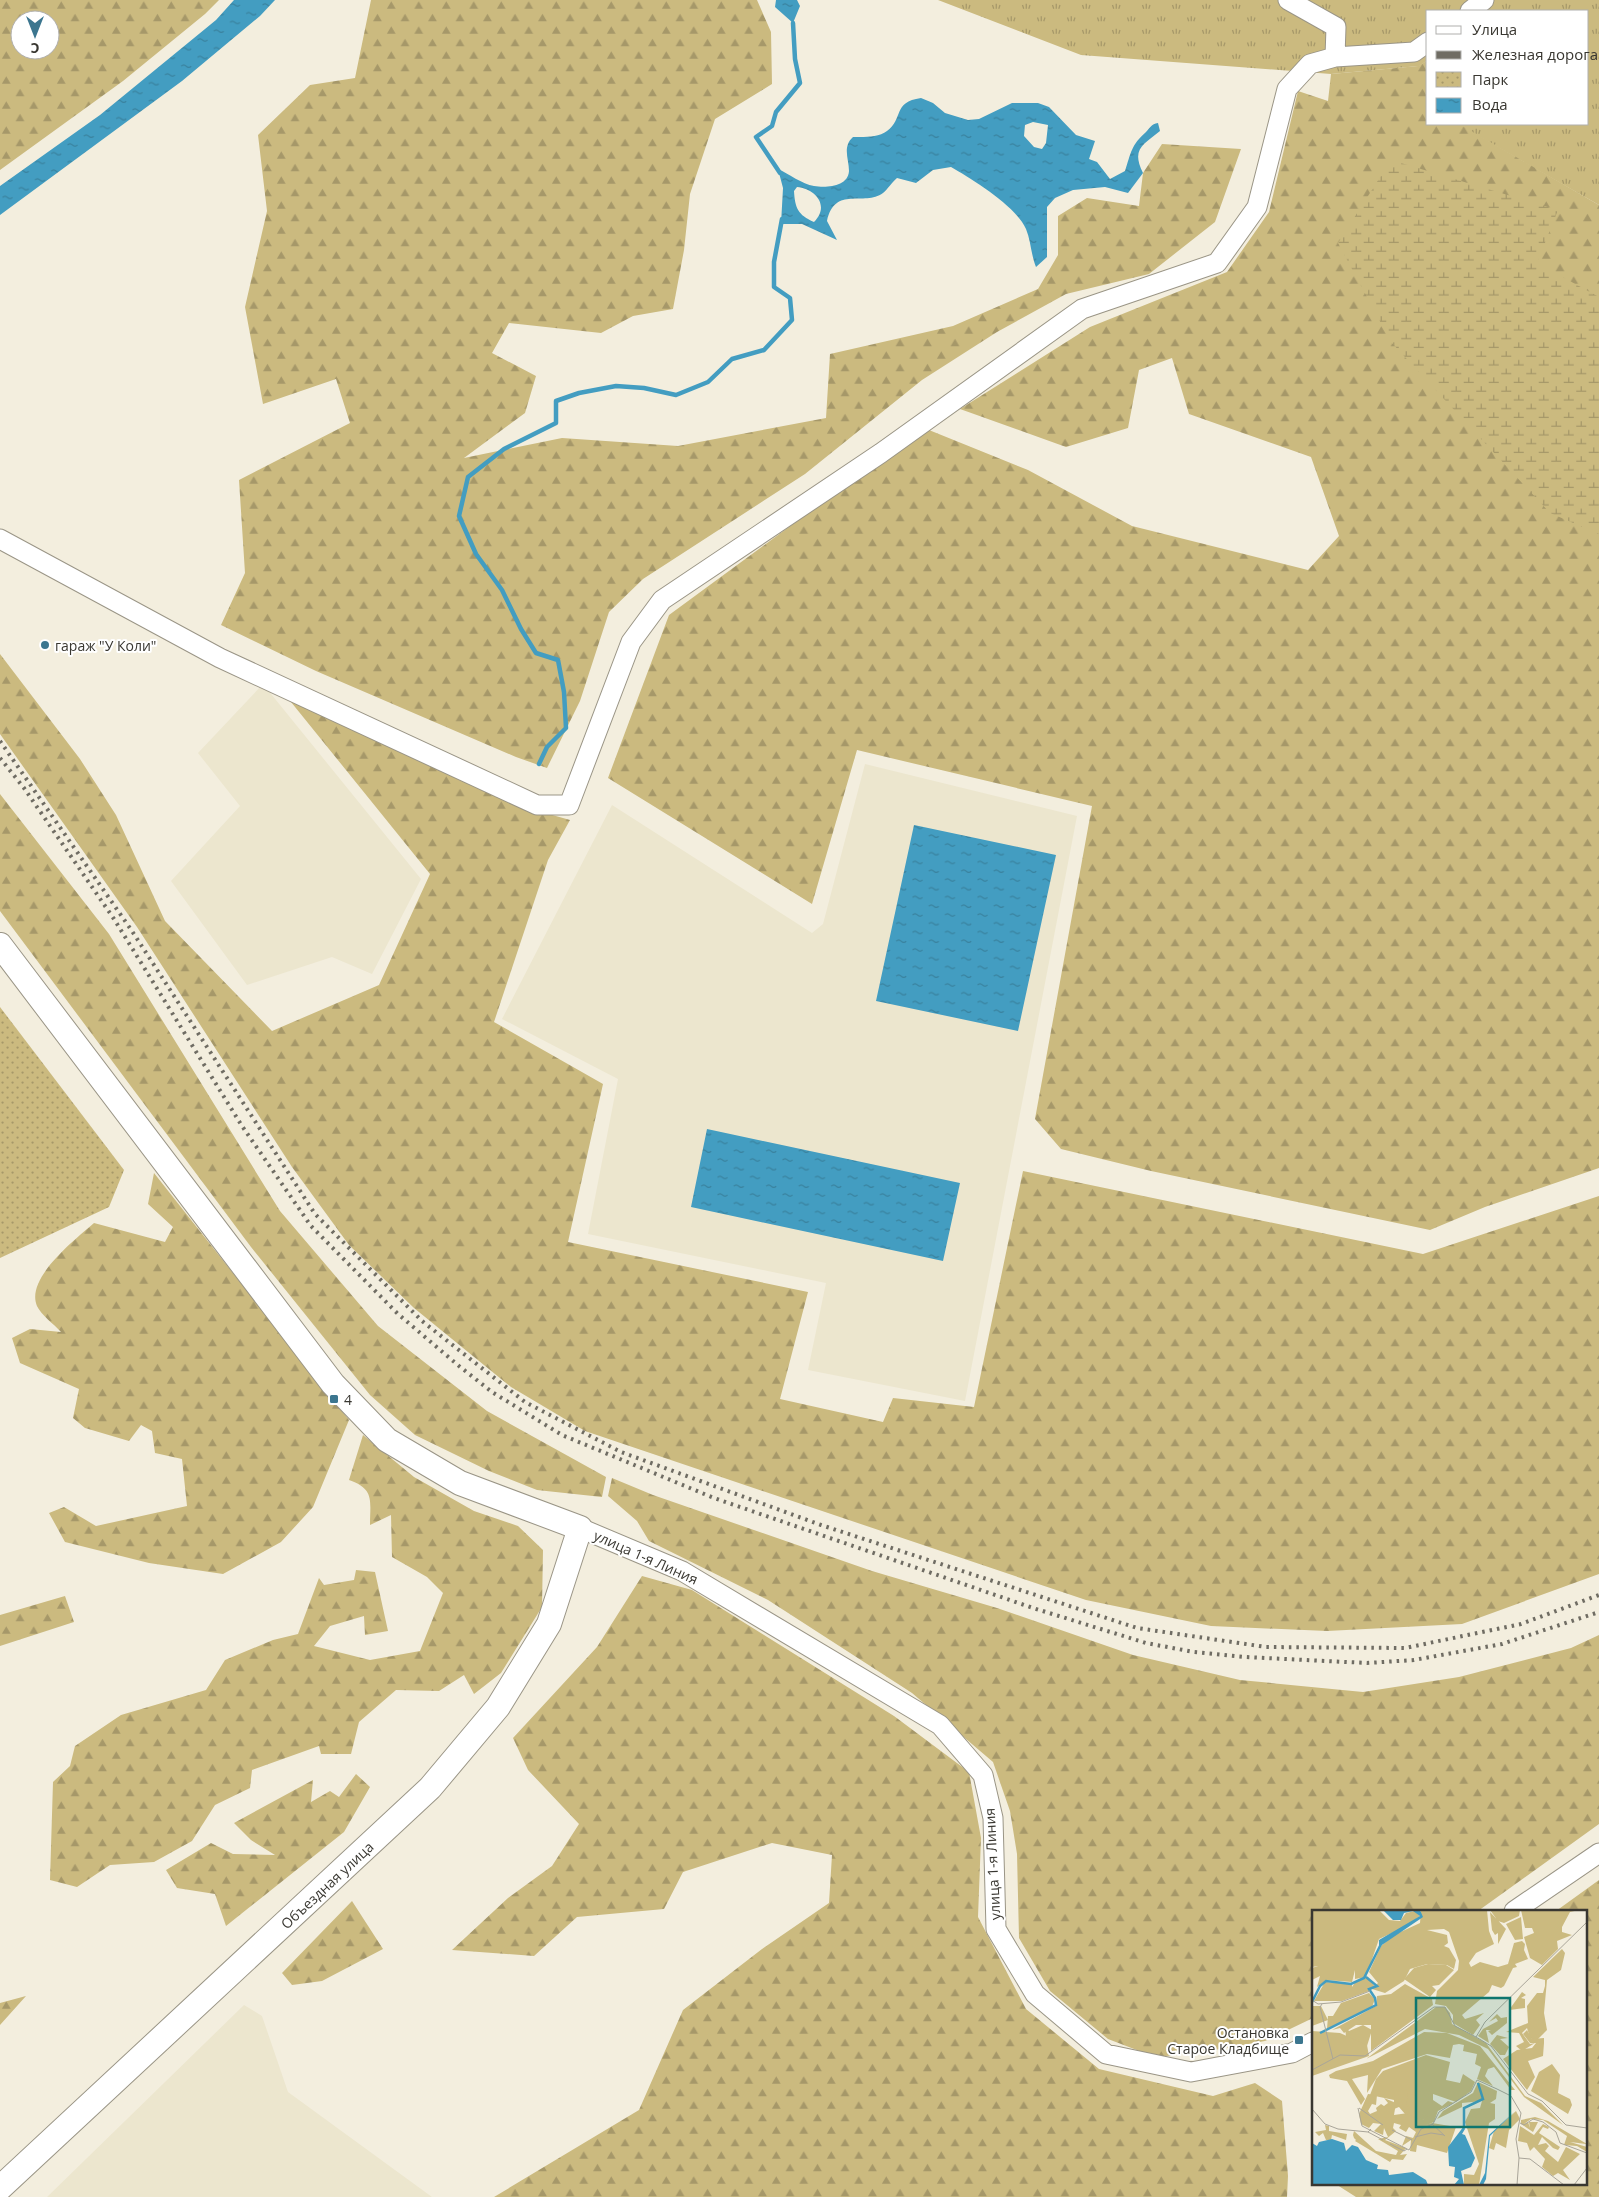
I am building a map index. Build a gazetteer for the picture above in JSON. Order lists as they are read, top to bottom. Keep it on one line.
{"streets":{"main road":["Объездная улица"],"street":["улица 1-я Линия"]},"crossings":[["улица 1-я Линия","Объездная улица"]],"places":{"other":["гараж \"У Коли\""],"transit":["4","Остановка Старое Кладбище"]},"legend":["Улица","Железная дорога","Парк","Вода"],"north":"bottom"}
